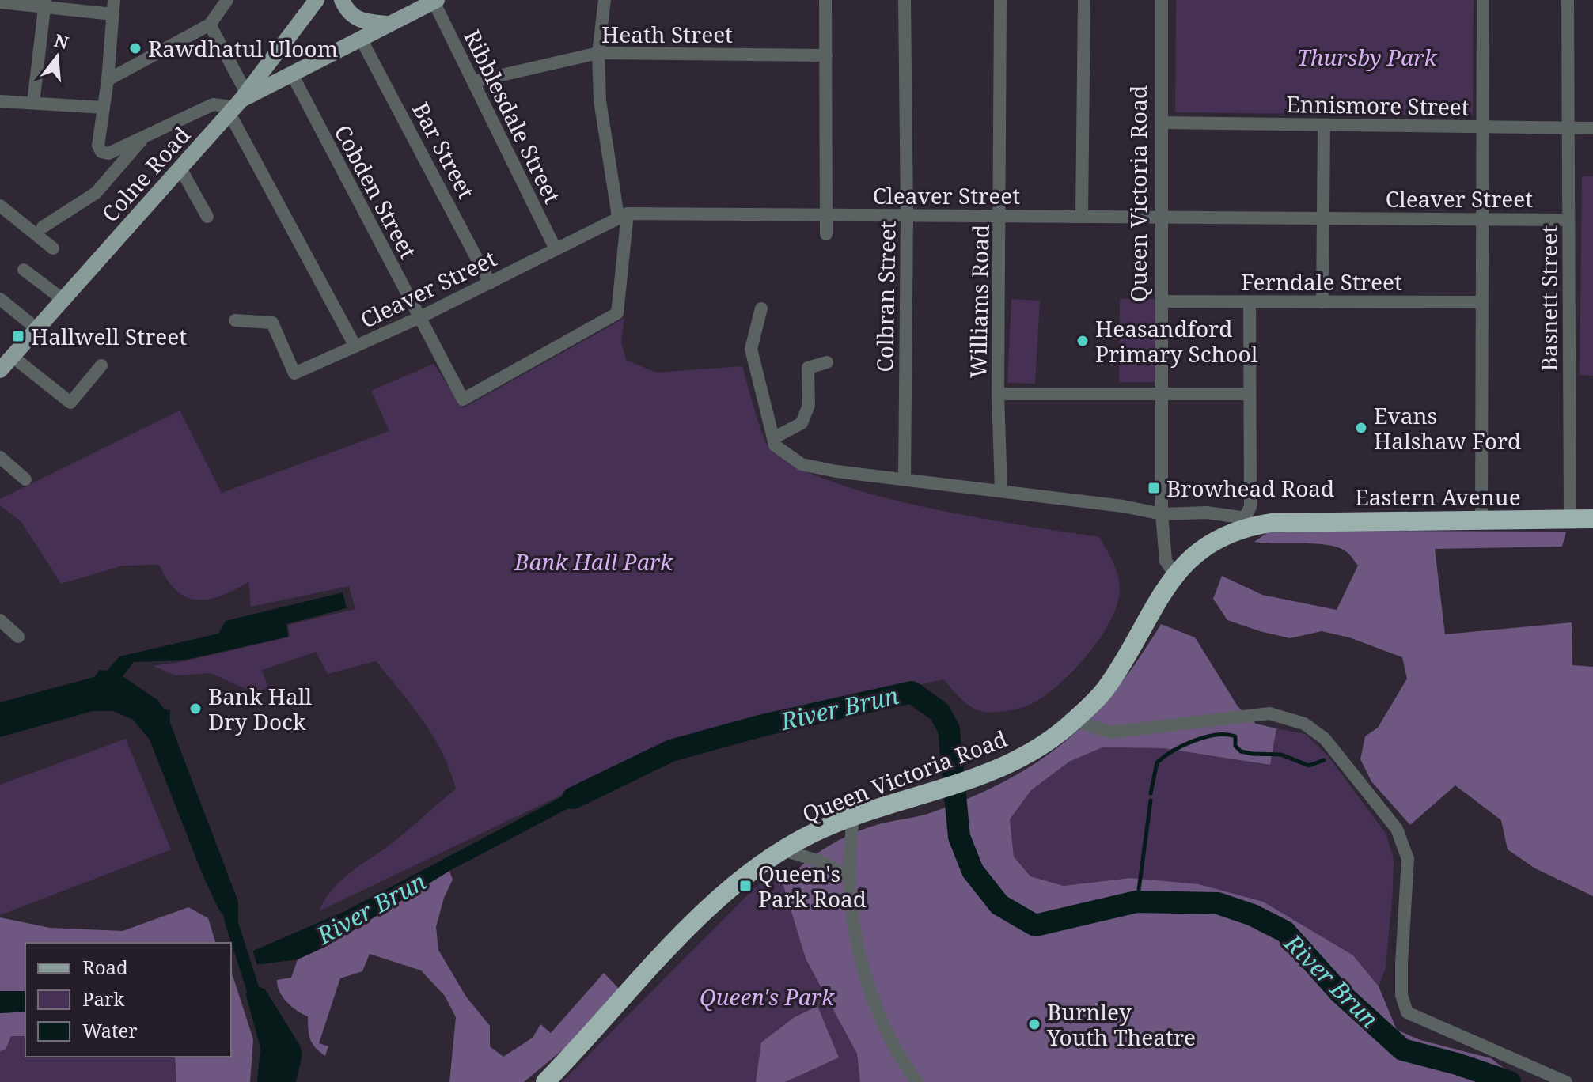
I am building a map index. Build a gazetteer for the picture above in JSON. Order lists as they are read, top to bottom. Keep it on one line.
{"streets":{"highway":["Queen Victoria Road","Eastern Avenue"],"main road":["Colne Road"],"street":["Heath Street","Ennismore Street","Ribblesdale Street","Bar Street","Cobden Street","Cleaver Street","Ferndale Street","Colbran Street","Basnett Street","Williams Road"]},"crossings":[["Heath Street","Ribblesdale Street"],["Ennismore Street","Queen Victoria Road"],["Ennismore Street","Basnett Street"],["Ribblesdale Street","Cleaver Street"],["Bar Street","Cleaver Street"],["Cobden Street","Cleaver Street"],["Queen Victoria Road","Cleaver Street"],["Queen Victoria Road","Ferndale Street"],["Queen Victoria Road","Eastern Avenue"],["Cleaver Street","Colbran Street"],["Cleaver Street","Basnett Street"],["Cleaver Street","Williams Road"],["Basnett Street","Eastern Avenue"]],"water":["River Brun"],"parks":["Thursby Park","Bank Hall Park","Queen's Park"],"places":{"other":["Rawdhatul Uloom","Heasandford Primary School","Evans Halshaw Ford","Bank Hall Dry Dock","Burnley Youth Theatre"],"transit":["Hallwell Street","Browhead Road","Queen's Park Road"]},"legend":["Road","Park","Water"],"north":"top"}
